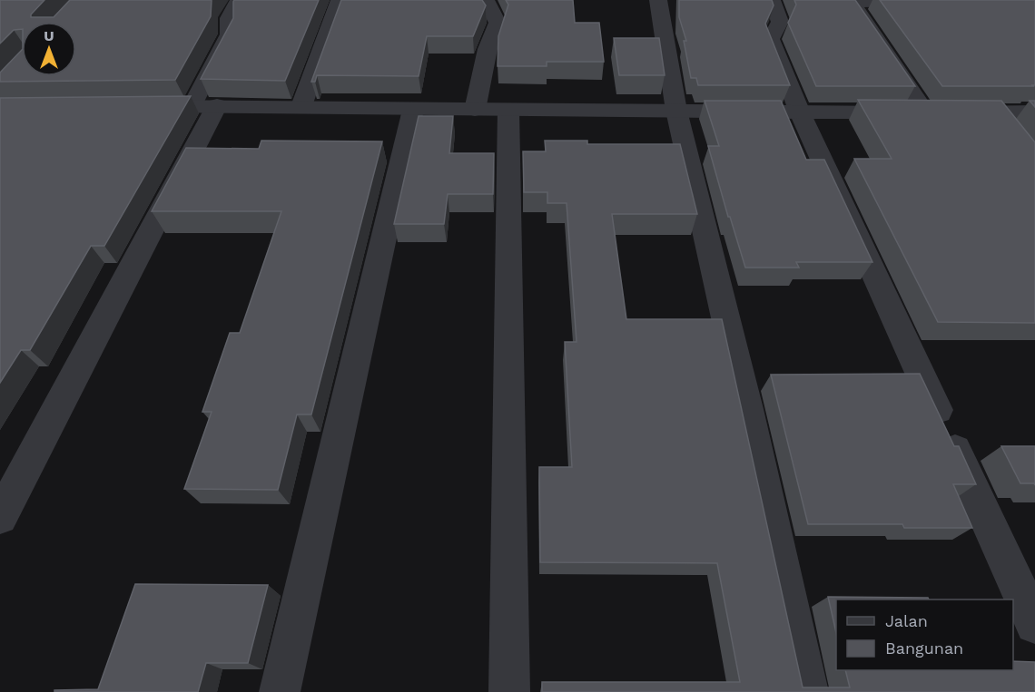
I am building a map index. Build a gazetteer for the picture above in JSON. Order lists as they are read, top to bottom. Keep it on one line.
{"legend":["Jalan","Bangunan"],"north":"top"}
